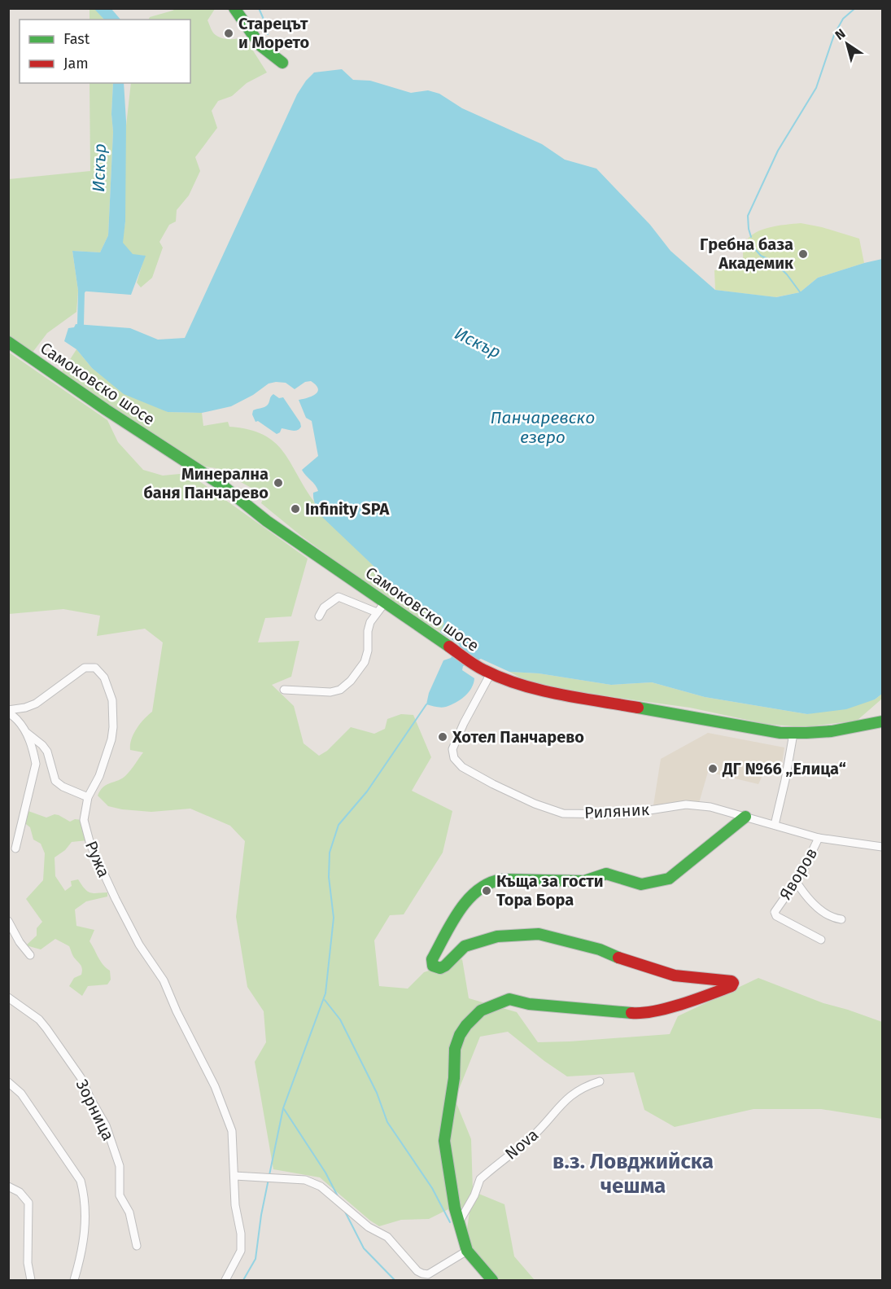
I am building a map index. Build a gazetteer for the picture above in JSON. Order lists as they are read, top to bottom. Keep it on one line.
{"streets":{"street":["Самоковско шосе","Риляник","Ружа","Яворов","Зорница","Nova"]},"crossings":[["Самоковско шосе","Риляник"],["Риляник","Яворов"]],"districts":["в.з. Ловджийска чешма"],"water":["Искър","Панчаревско езеро"],"places":["Старецът и Морето","Гребна база Академик","Минерална баня Панчарево","Infinity SPA","Хотел Панчарево","ДГ №66 „Елица“","Къща за гости Тора Бора"],"legend":["Fast","Jam"],"north":"top left"}
